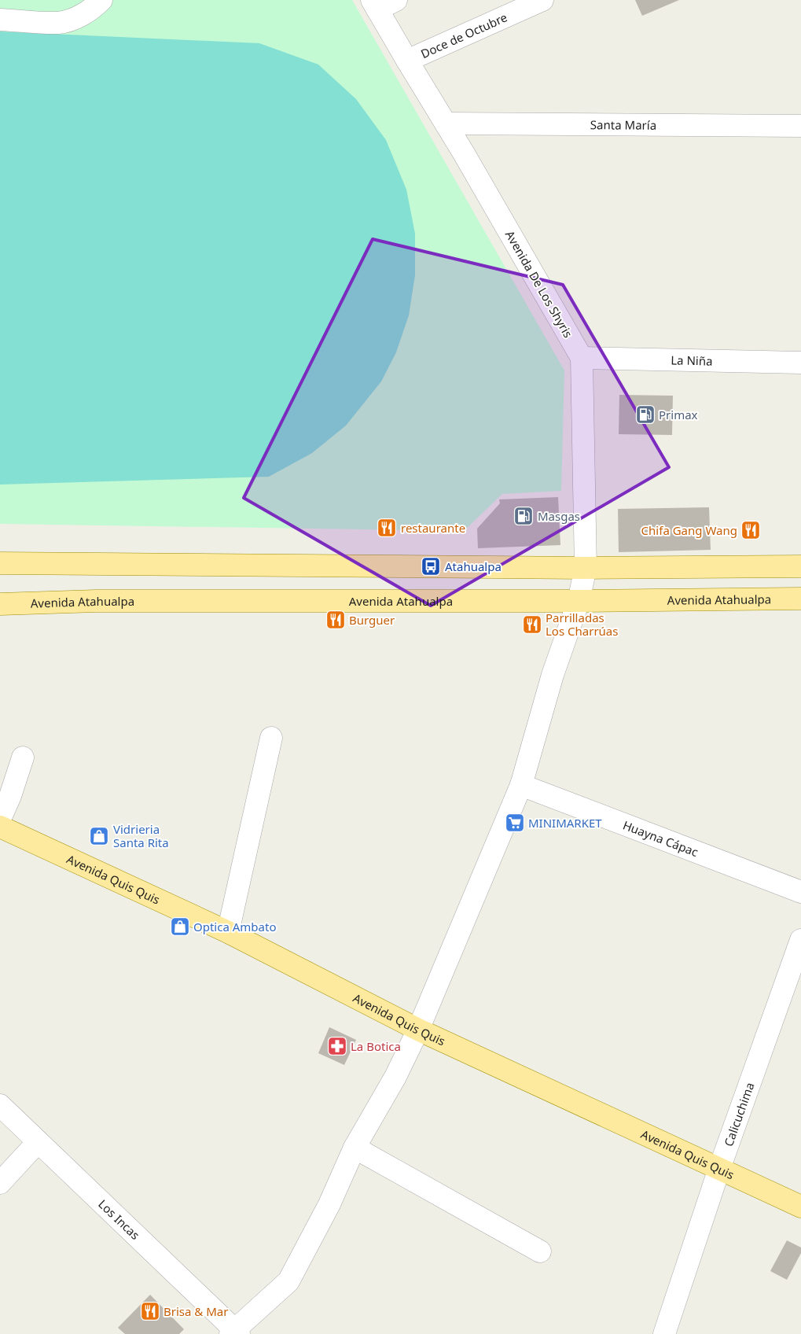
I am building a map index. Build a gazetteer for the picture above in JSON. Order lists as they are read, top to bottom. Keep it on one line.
{"streets":{"main road":["Avenida Atahualpa","Avenida Quis Quis"],"street":["Doce de Octubre","Santa María","Avenida De Los Shyris","La Niña","Huayna Cápac","Calicuchima","Los Incas"]},"crossings":[["Doce de Octubre","Avenida De Los Shyris"],["Santa María","Avenida De Los Shyris"],["Avenida De Los Shyris","La Niña"],["Avenida De Los Shyris","Avenida Atahualpa"],["Avenida De Los Shyris","Huayna Cápac"],["Avenida De Los Shyris","Avenida Quis Quis"],["Avenida De Los Shyris","Los Incas"],["Avenida Quis Quis","Calicuchima"]],"places":{"fuel station":["Primax","Masgas"],"restaurant":["restaurante","Chifa Gang Wang","Burguer","Parrilladas Los Charrúas","Brisa & Mar"],"bus stop":["Atahualpa"],"supermarket":["MINIMARKET"],"shop":["Vidrieria Santa Rita","Optica Ambato"],"pharmacy":["La Botica"]}}
